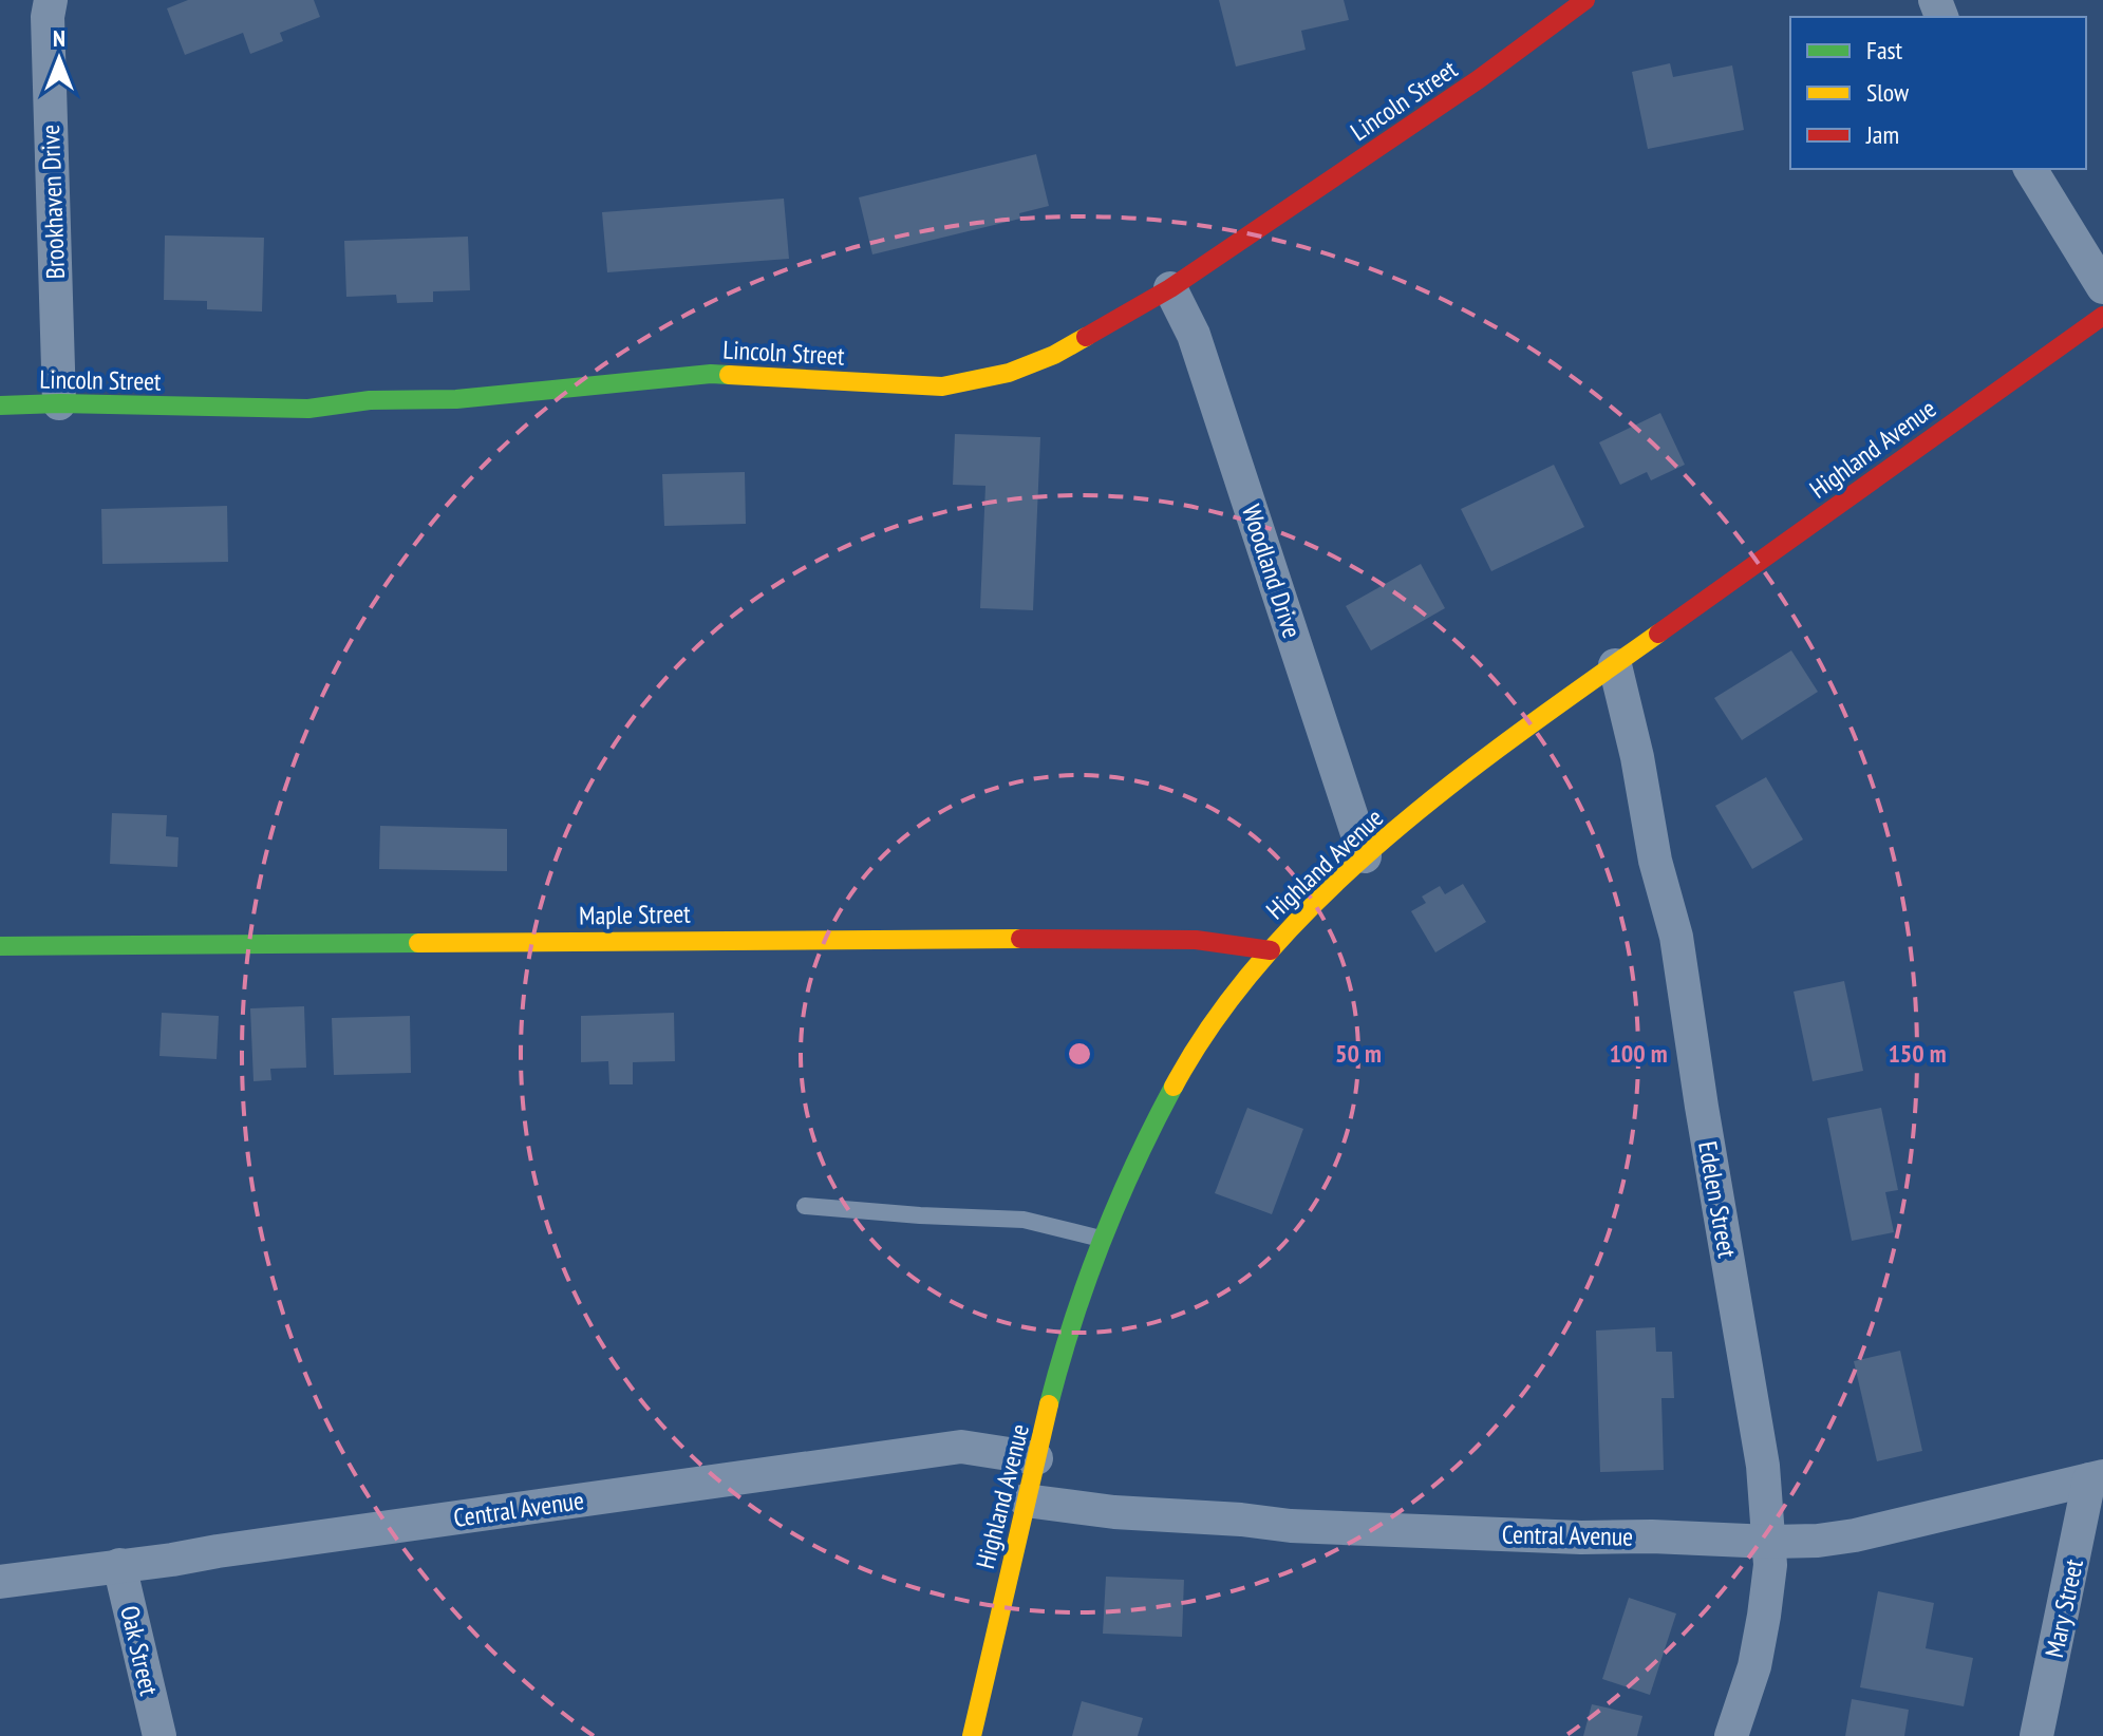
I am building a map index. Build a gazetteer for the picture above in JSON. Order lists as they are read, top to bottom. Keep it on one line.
{"streets":{"street":["Lincoln Street","Brookhaven Drive","Highland Avenue","Woodland Drive","Maple Street","Edelen Street","Central Avenue","Mary Street","Oak Street"]},"crossings":[["Lincoln Street","Brookhaven Drive"],["Lincoln Street","Woodland Drive"],["Highland Avenue","Woodland Drive"],["Highland Avenue","Maple Street"],["Highland Avenue","Edelen Street"],["Highland Avenue","Central Avenue"],["Edelen Street","Central Avenue"],["Central Avenue","Mary Street"],["Central Avenue","Oak Street"]],"legend":["Fast","Slow","Jam"],"north":"top","rings":["50 m","100 m","150 m"]}
